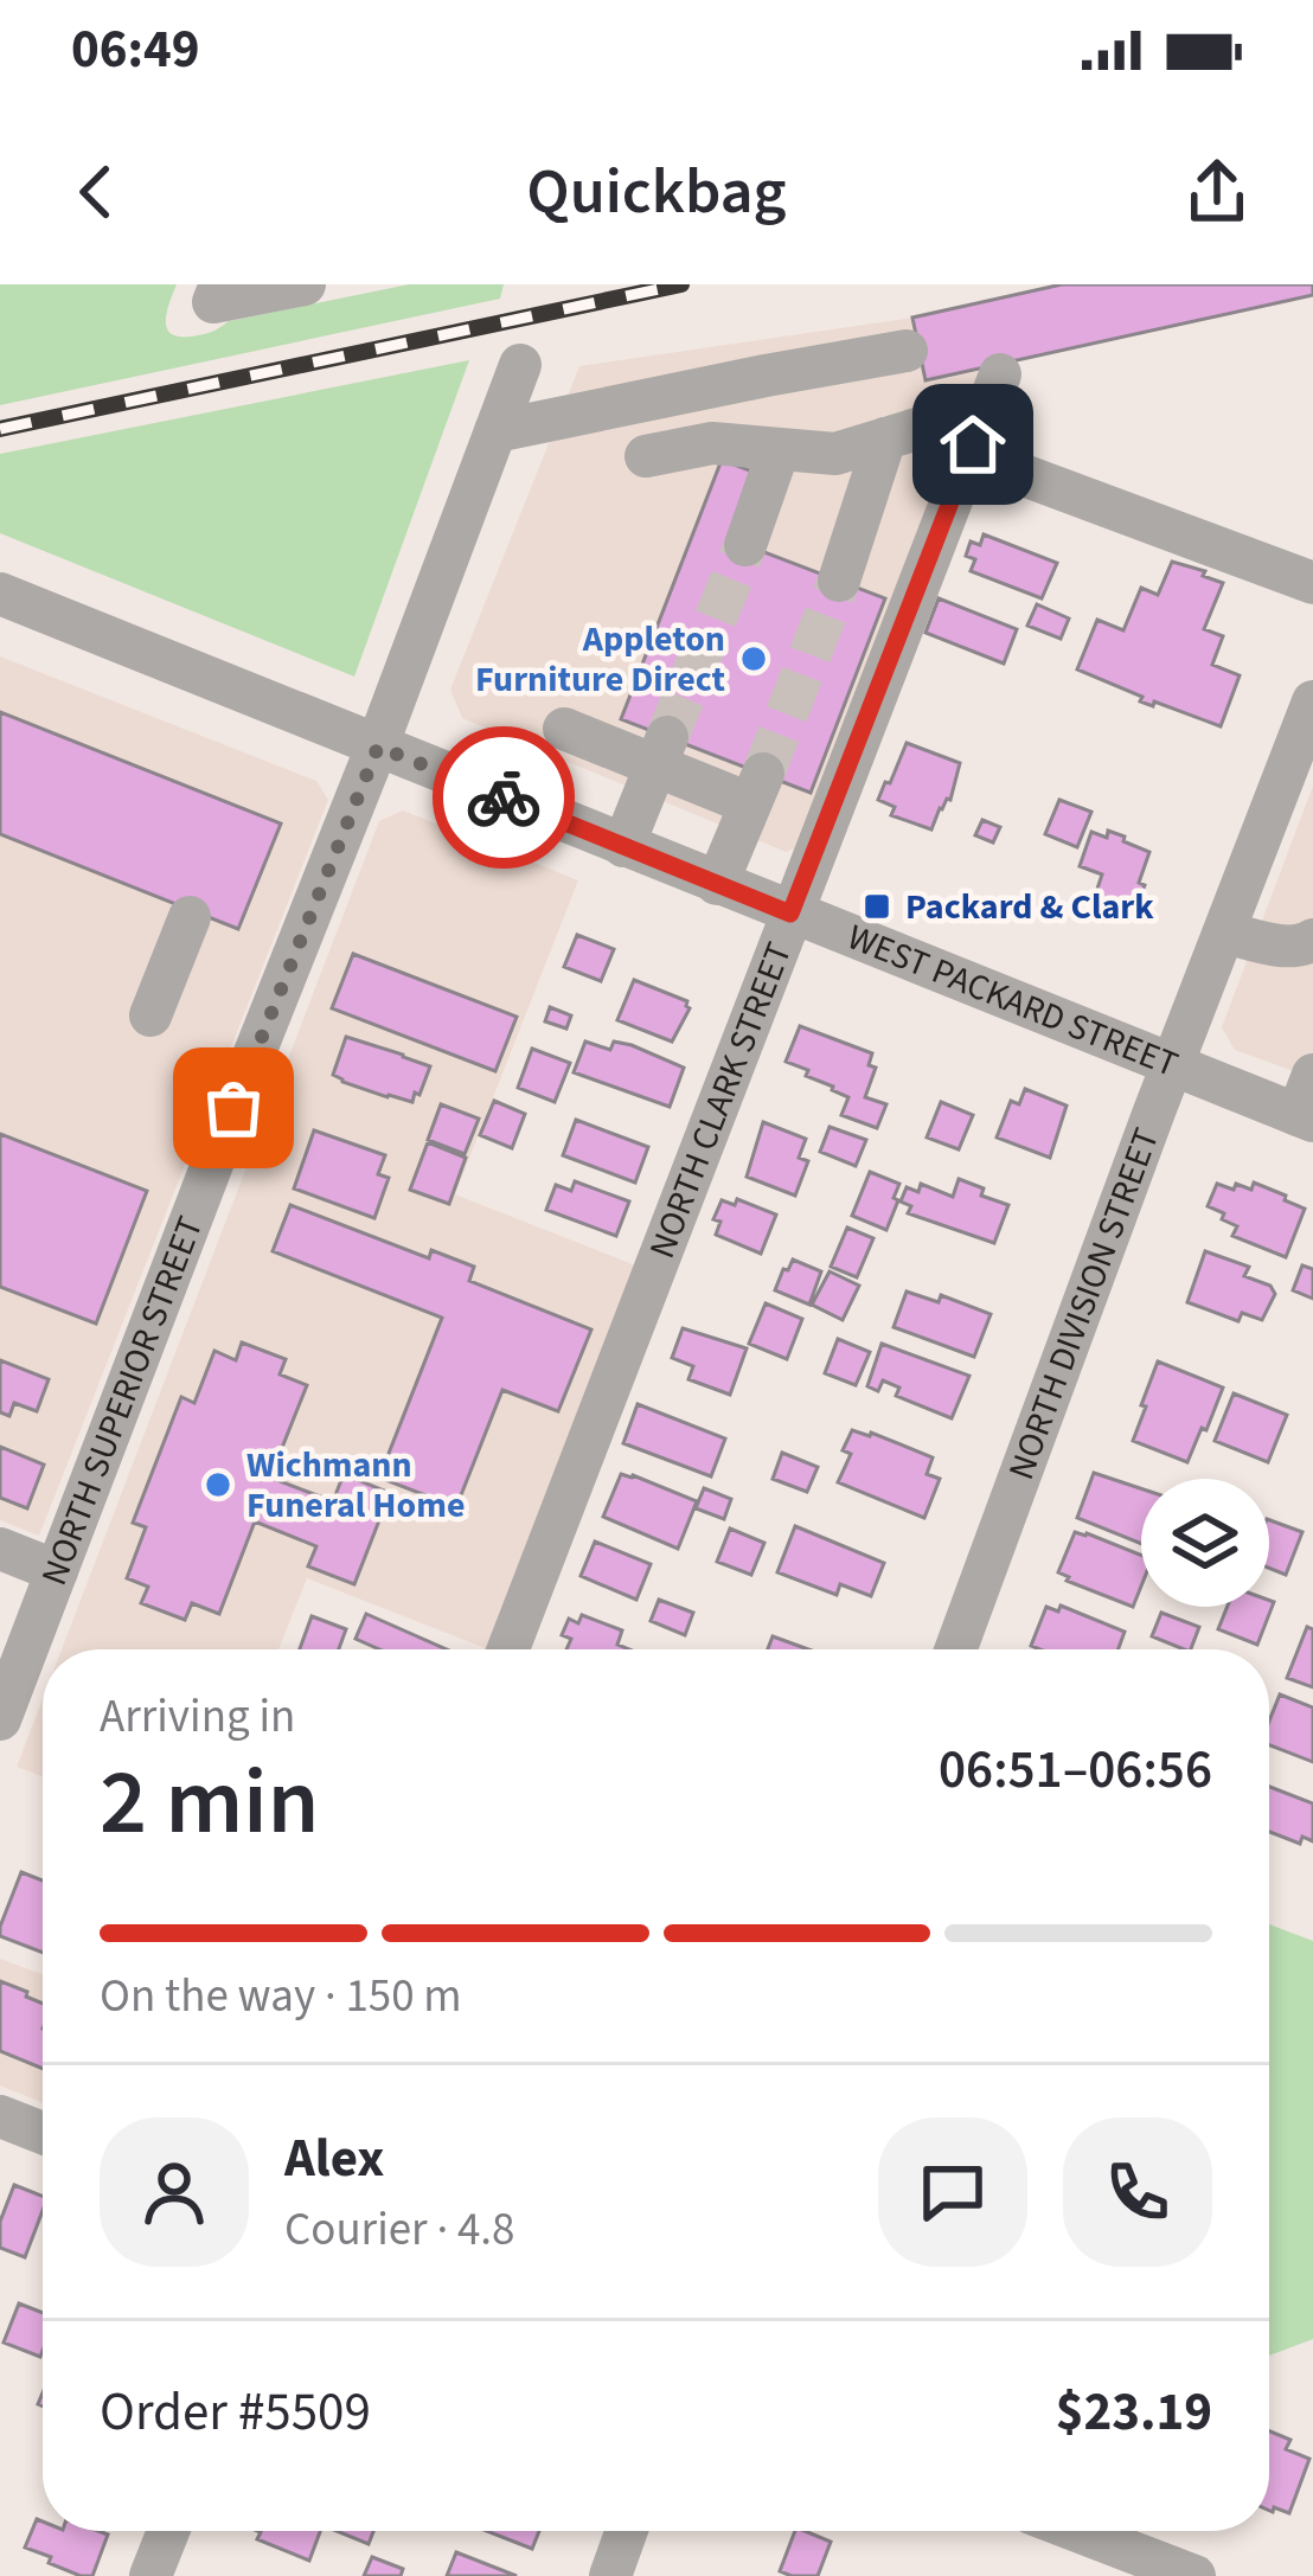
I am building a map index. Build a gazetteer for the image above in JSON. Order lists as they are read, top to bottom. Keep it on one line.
{"streets":{"street":["WEST PACKARD STREET","NORTH CLARK STREET","NORTH DIVISION STREET","NORTH SUPERIOR STREET"]},"crossings":[["WEST PACKARD STREET","NORTH CLARK STREET"],["WEST PACKARD STREET","NORTH DIVISION STREET"],["WEST PACKARD STREET","NORTH SUPERIOR STREET"]],"places":{"other":["Appleton Furniture Direct","Wichmann Funeral Home"],"transit":["Packard & Clark"]},"page":{"status":"06:49","header":"Quickbag","heading":["2 min","Arriving in","06:51–06:56"],"panel":["Alex","Courier · 4.8","Order #5509","$23.19"],"bar":"On the way · 150 m"}}
